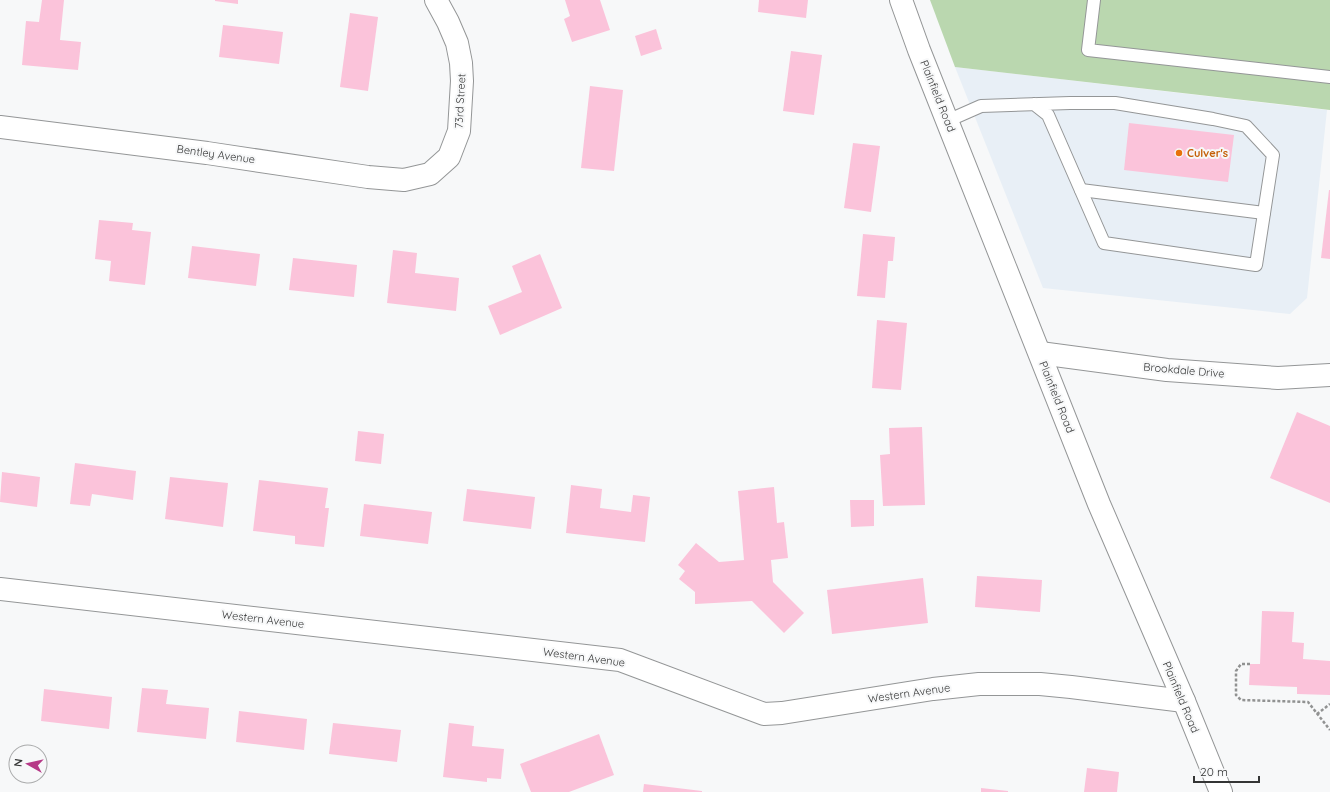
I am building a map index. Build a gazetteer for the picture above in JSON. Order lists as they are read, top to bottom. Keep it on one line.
{"streets":{"street":["Plainfield Road","73rd Street","Bentley Avenue","Brookdale Drive","Western Avenue"]},"crossings":[["Plainfield Road","Brookdale Drive"],["Plainfield Road","Western Avenue"],["73rd Street","Bentley Avenue"]],"places":["Culver's"],"scale_bar":"20 m","north":"left"}
